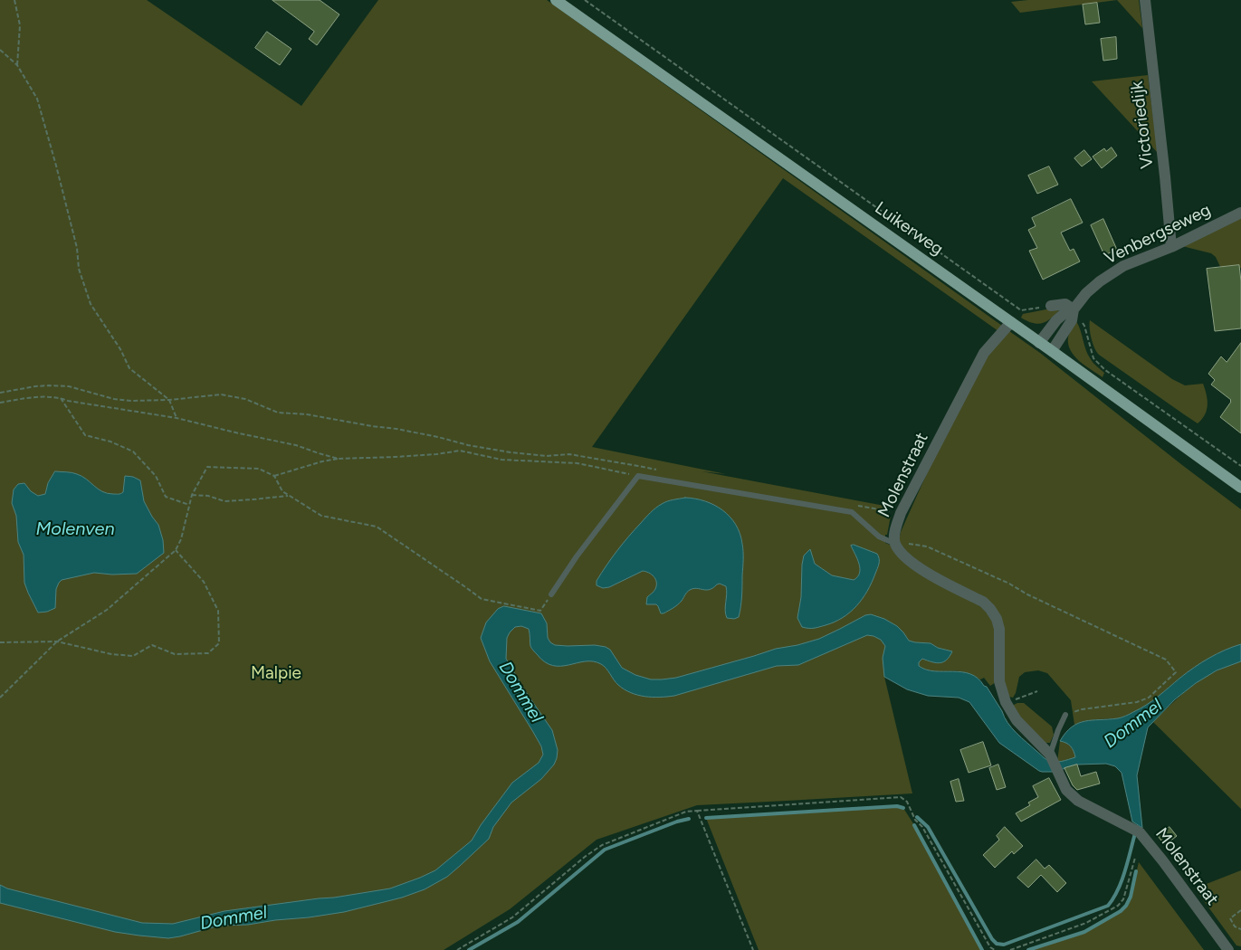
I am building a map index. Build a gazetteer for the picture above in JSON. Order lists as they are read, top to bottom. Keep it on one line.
{"streets":{"main road":["Luikerweg"],"street":["Victoriedijk","Venbergseweg","Molenstraat"]},"crossings":[["Victoriedijk","Venbergseweg"],["Luikerweg","Venbergseweg"],["Luikerweg","Molenstraat"]],"water":["Molenven","Dommel"],"parks":["Malpie"]}
